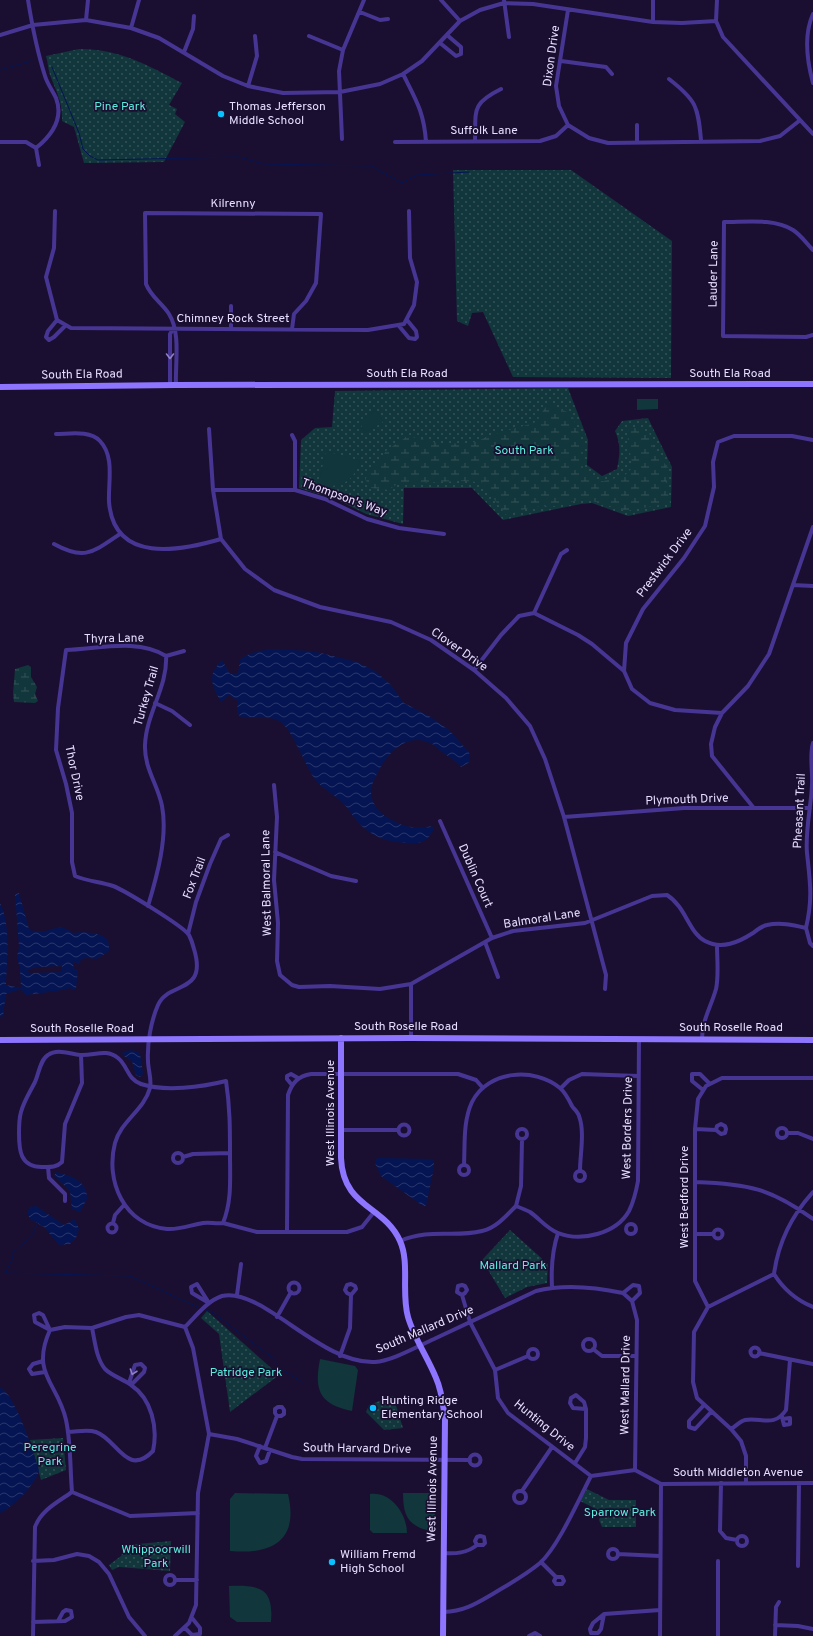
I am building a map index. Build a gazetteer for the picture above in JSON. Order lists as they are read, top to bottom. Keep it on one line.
{"streets":{"main road":["South Ela Road","South Roselle Road","West Illinois Avenue"],"street":["Dixon Drive","Suffolk Lane","Kilrenny","Lauder Lane","Chimney Rock Street","Thompson's Way","Prestwick Drive","Thyra Lane","Clover Drive","Turkey Trail","Thor Drive","Plymouth Drive","Pheasant Trail","Dublin Court","Fox Trail","West Balmoral Lane","Balmoral Lane","West Borders Drive","West Bedford Drive","South Mallard Drive","West Mallard Drive","Hunting Drive","South Harvard Drive","South Middleton Avenue"]},"crossings":[["Dixon Drive","Suffolk Lane"],["Kilrenny","Chimney Rock Street"],["Thompson's Way","Clover Drive"],["Thyra Lane","Turkey Trail"],["Thyra Lane","Thor Drive"],["Clover Drive","Plymouth Drive"],["Clover Drive","Balmoral Lane"],["Turkey Trail","Thor Drive"],["Plymouth Drive","Pheasant Trail"],["Dublin Court","Balmoral Lane"],["West Balmoral Lane","Balmoral Lane"],["South Roselle Road","West Illinois Avenue"],["South Roselle Road","West Borders Drive"],["West Illinois Avenue","South Mallard Drive"],["West Illinois Avenue","South Harvard Drive"],["South Mallard Drive","Hunting Drive"],["West Mallard Drive","South Middleton Avenue"]],"parks":["Pine Park","South Park","Mallard Park","Patridge Park","Peregrine Park","Sparrow Park","Whippoorwill Park"],"places":["Thomas Jefferson Middle School","Hunting Ridge Elementary School","William Fremd High School"]}
